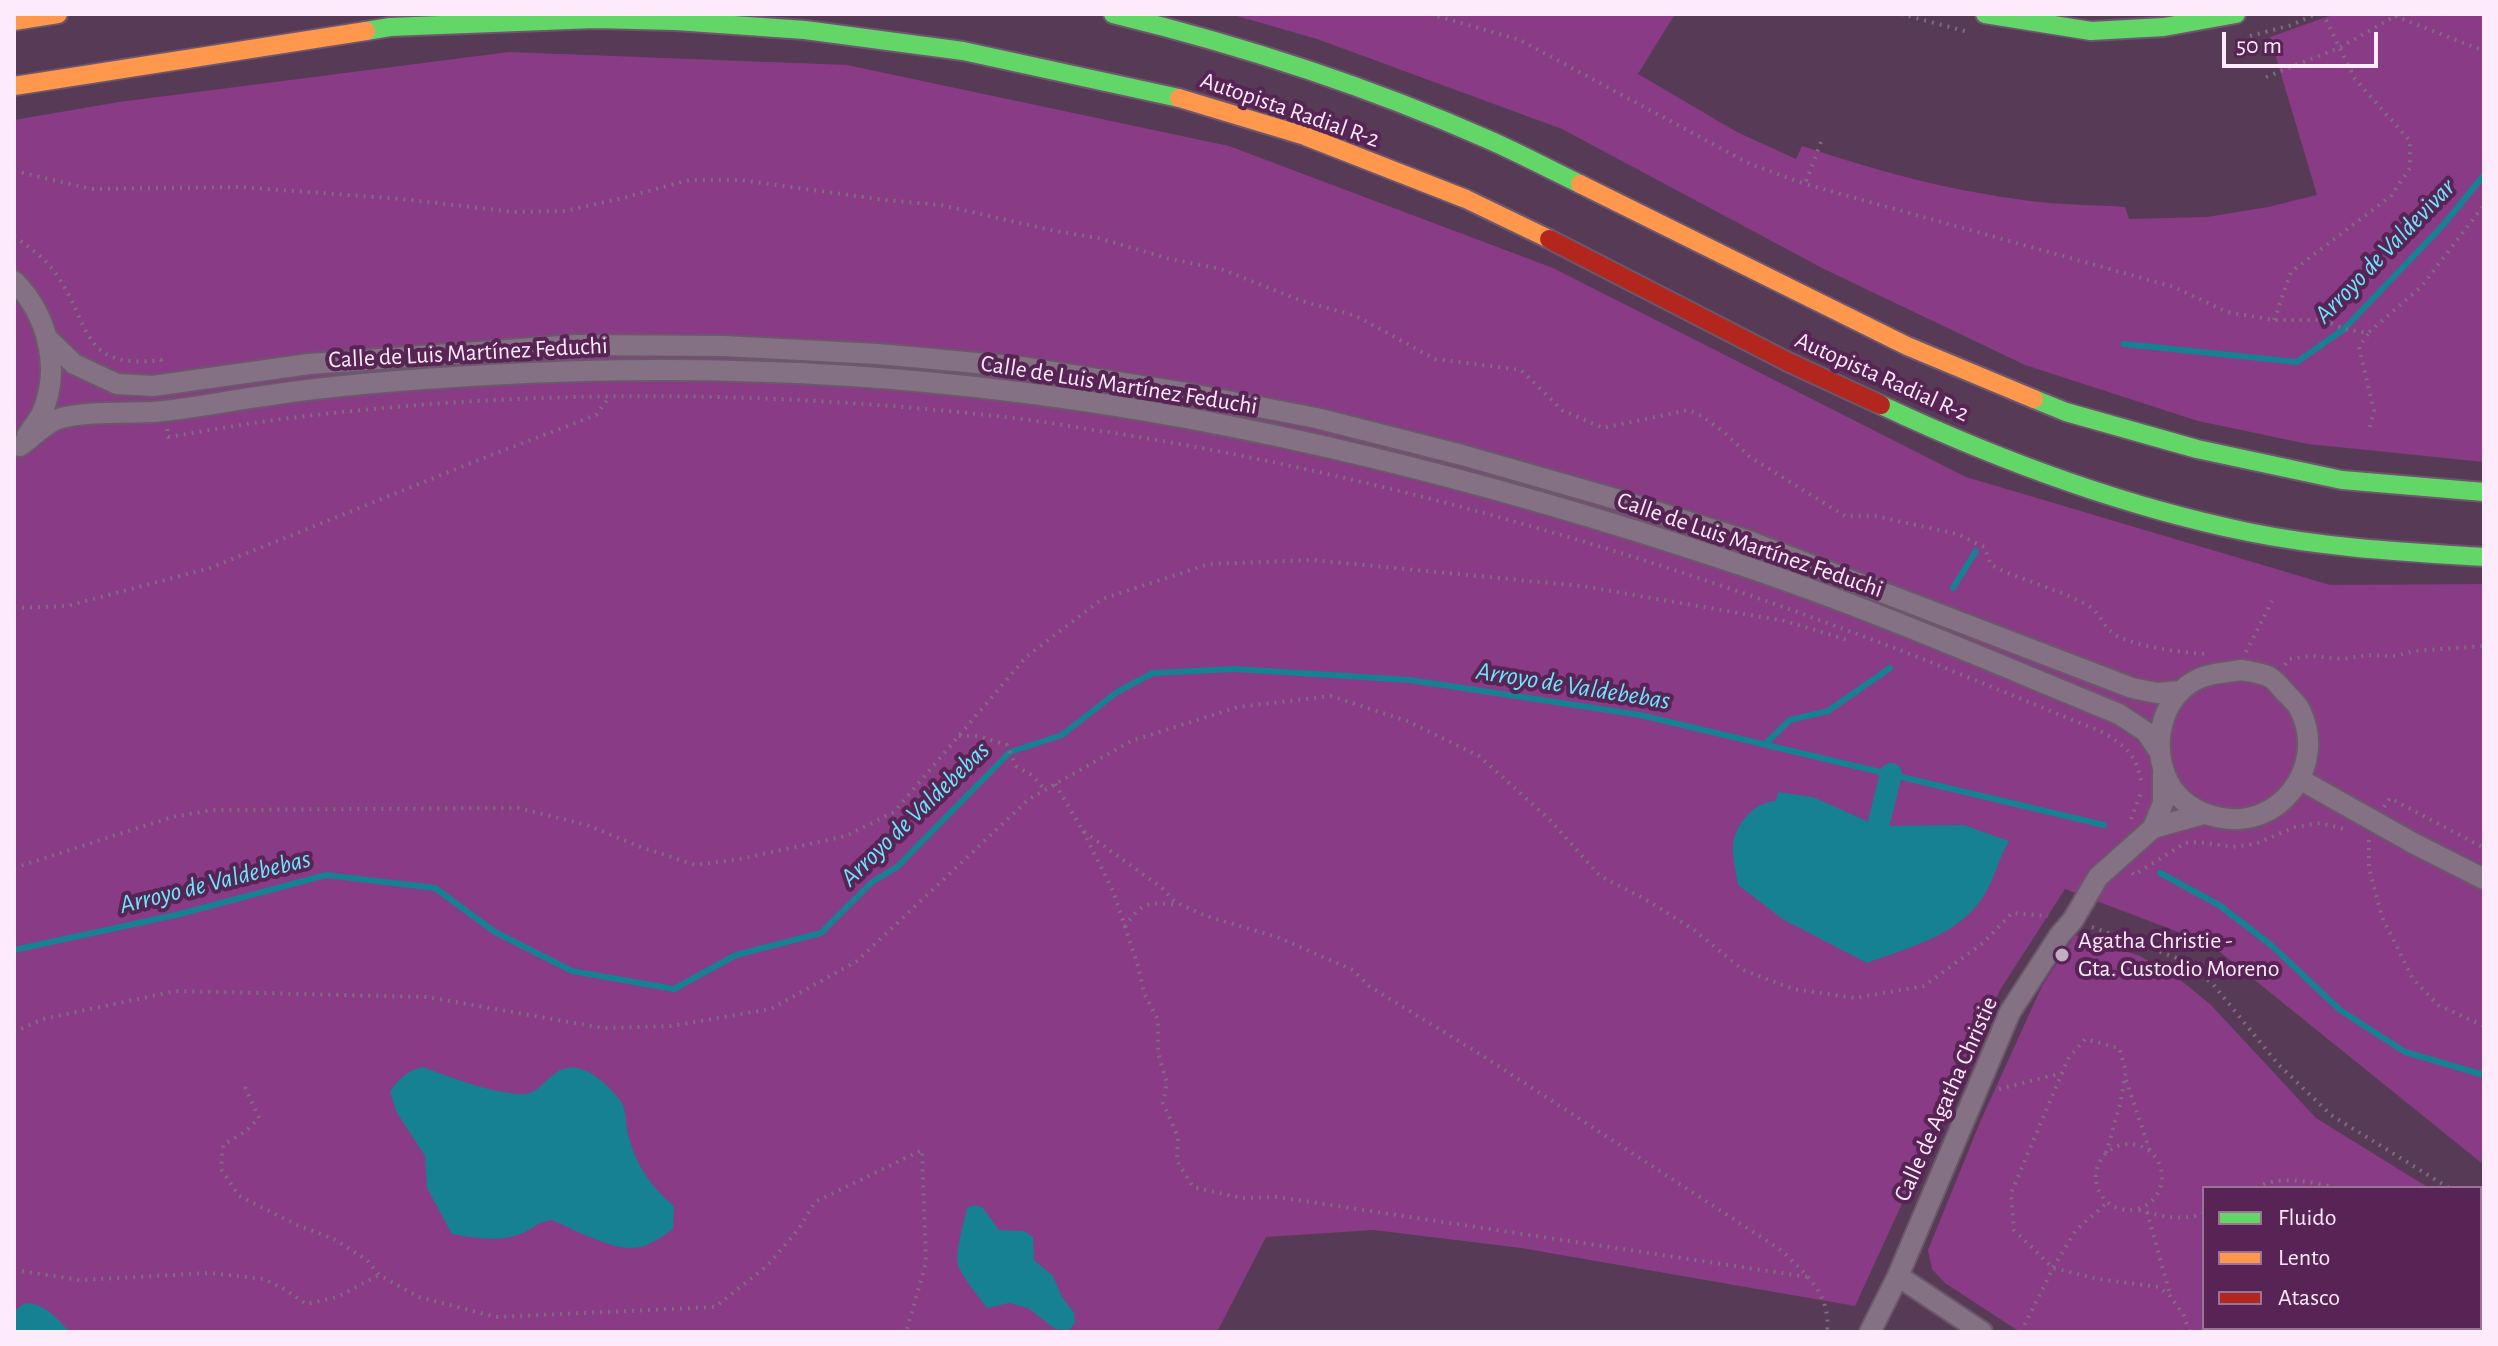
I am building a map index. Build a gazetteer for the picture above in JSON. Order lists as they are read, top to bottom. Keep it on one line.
{"streets":{"main road":["Autopista Radial R-2"],"street":["Calle de Luis Martínez Feduchi","Calle de Agatha Christie"]},"crossings":[["Calle de Luis Martínez Feduchi","Calle de Agatha Christie"]],"water":["Arroyo de Valdevivar","Arroyo de Valdebebas"],"places":["Agatha Christie - Gta. Custodio Moreno"],"legend":["Fluido","Lento","Atasco"],"scale_bar":"50 m"}
